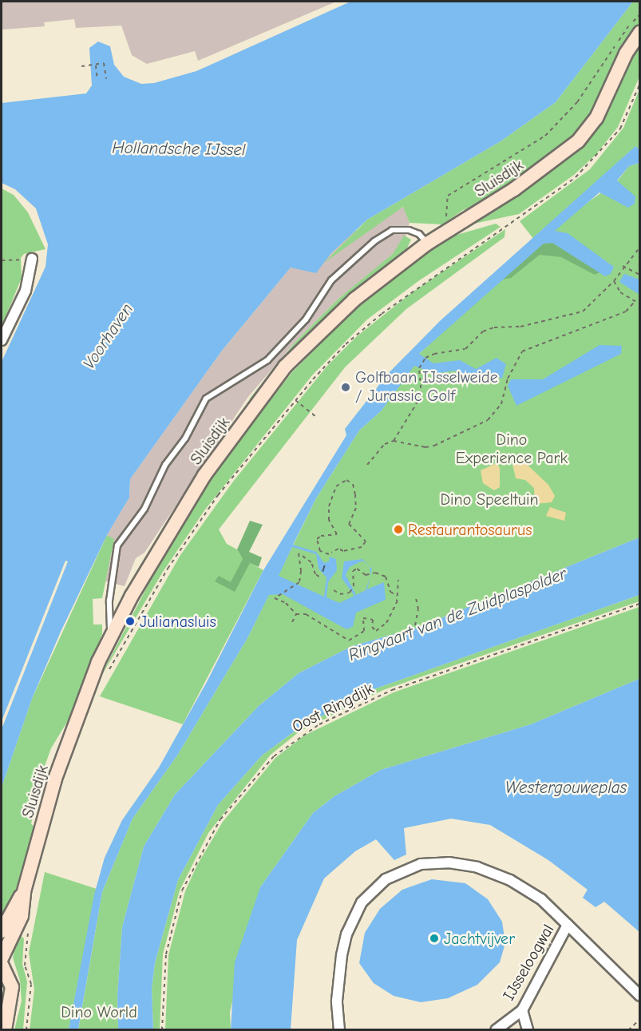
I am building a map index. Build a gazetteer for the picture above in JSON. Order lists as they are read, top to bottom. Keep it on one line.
{"streets":{"street":["Sluisdijk","IJsseloogwal"],"path":["Oost Ringdijk"]},"water":["Hollandsche IJssel","Voorhaven","Ringvaart van de Zuidplaspolder","Westergouweplas"],"parks":["Dino Experience Park","Dino Speeltuin","Dino World"],"places":["Golfbaan IJsselweide / Jurassic Golf","Restaurantosaurus","Julianasluis","Jachtvijver"]}
